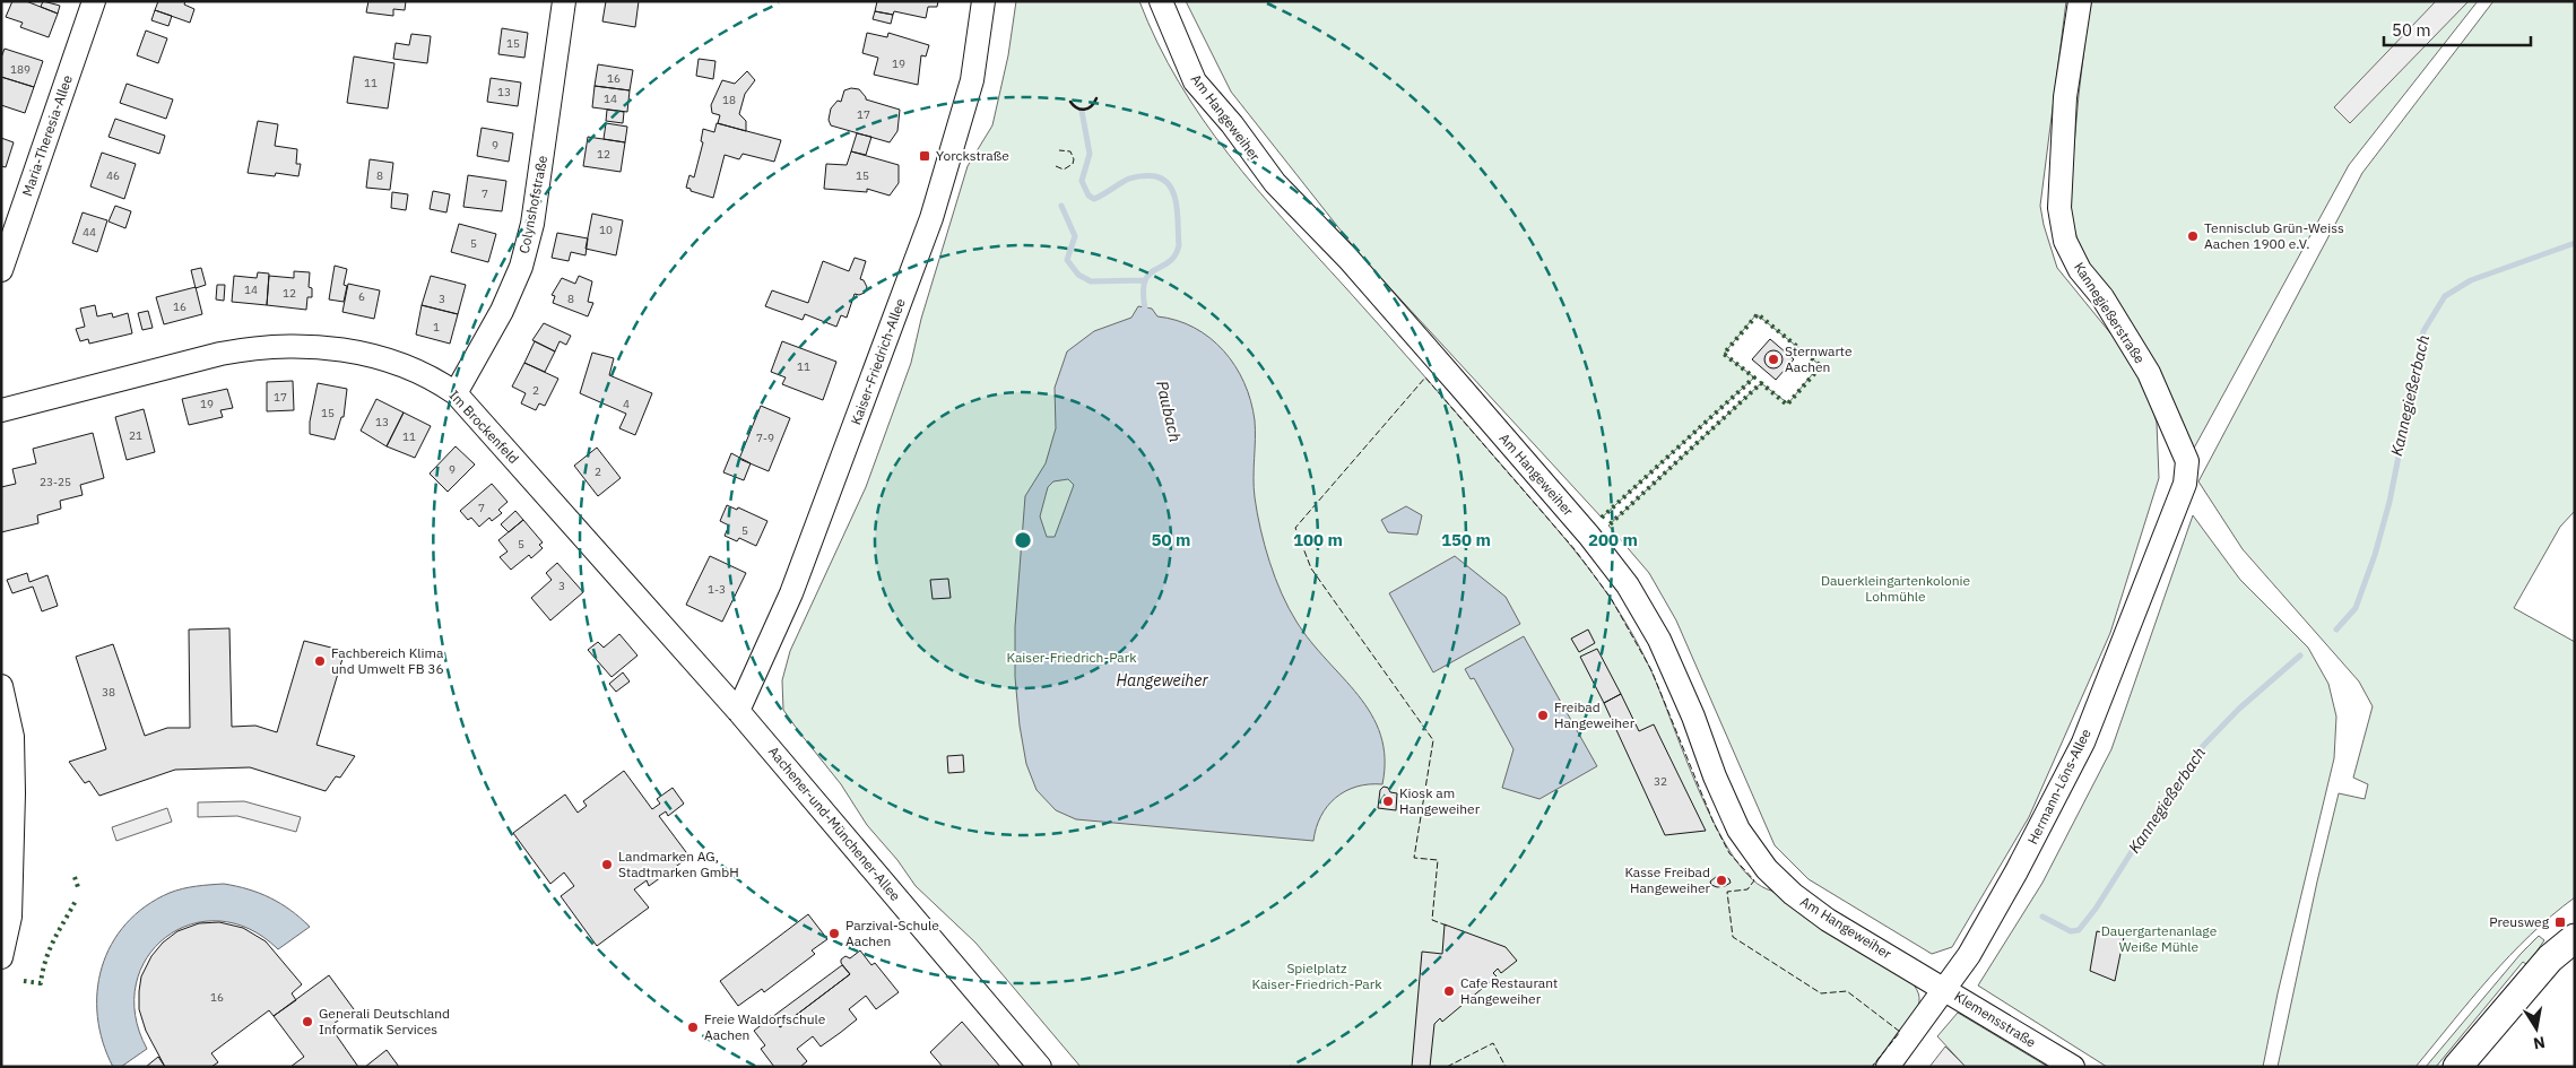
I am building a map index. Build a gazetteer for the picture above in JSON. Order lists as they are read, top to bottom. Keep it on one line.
{"streets":{"street":["Am Hangeweiher","Maria-Theresia-Allee","Colynshofstraße","Kannegießerstraße","Kaiser-Friedrich-Allee","Im Brockenfeld","Hermann-Löns-Allee","Aachener-und-Münchener-Allee","Klemensstraße"]},"crossings":[["Am Hangeweiher","Hermann-Löns-Allee"],["Am Hangeweiher","Klemensstraße"],["Colynshofstraße","Im Brockenfeld"],["Kannegießerstraße","Hermann-Löns-Allee"],["Kaiser-Friedrich-Allee","Im Brockenfeld"],["Kaiser-Friedrich-Allee","Aachener-und-Münchener-Allee"],["Im Brockenfeld","Aachener-und-Münchener-Allee"],["Hermann-Löns-Allee","Klemensstraße"]],"water":["Kannegießerbach","Paubach","Hangeweiher"],"parks":["Dauerkleingartenkolonie Lohmühle","Kaiser-Friedrich-Park","Dauergartenanlage Weiße Mühle","Spielplatz Kaiser-Friedrich-Park"],"places":{"transit":["Yorckstraße","Preusweg"],"other":["Tennisclub Grün-Weiss Aachen 1900 e.V.","Sternwarte Aachen","Fachbereich Klima und Umwelt FB 36","Freibad Hangeweiher","Kiosk am Hangeweiher","Landmarken AG, Stadtmarken GmbH","Kasse Freibad Hangeweiher","Parzival-Schule Aachen","Cafe Restaurant Hangeweiher","Generali Deutschland Informatik Services","Freie Waldorfschule Aachen"]},"house_numbers":["15","19","189","16","11","13","14","18","17","9","12","46","8","15","7","10","44","5","14","12","6","3","8","16","1","11","2","17","19","4","15","13","21","11","7-9","9","2","23-25","7","5","5","3","1-3","38","32","16"],"scale_bar":"50 m","north":"bottom","rings":["50 m","100 m","150 m","200 m"]}
